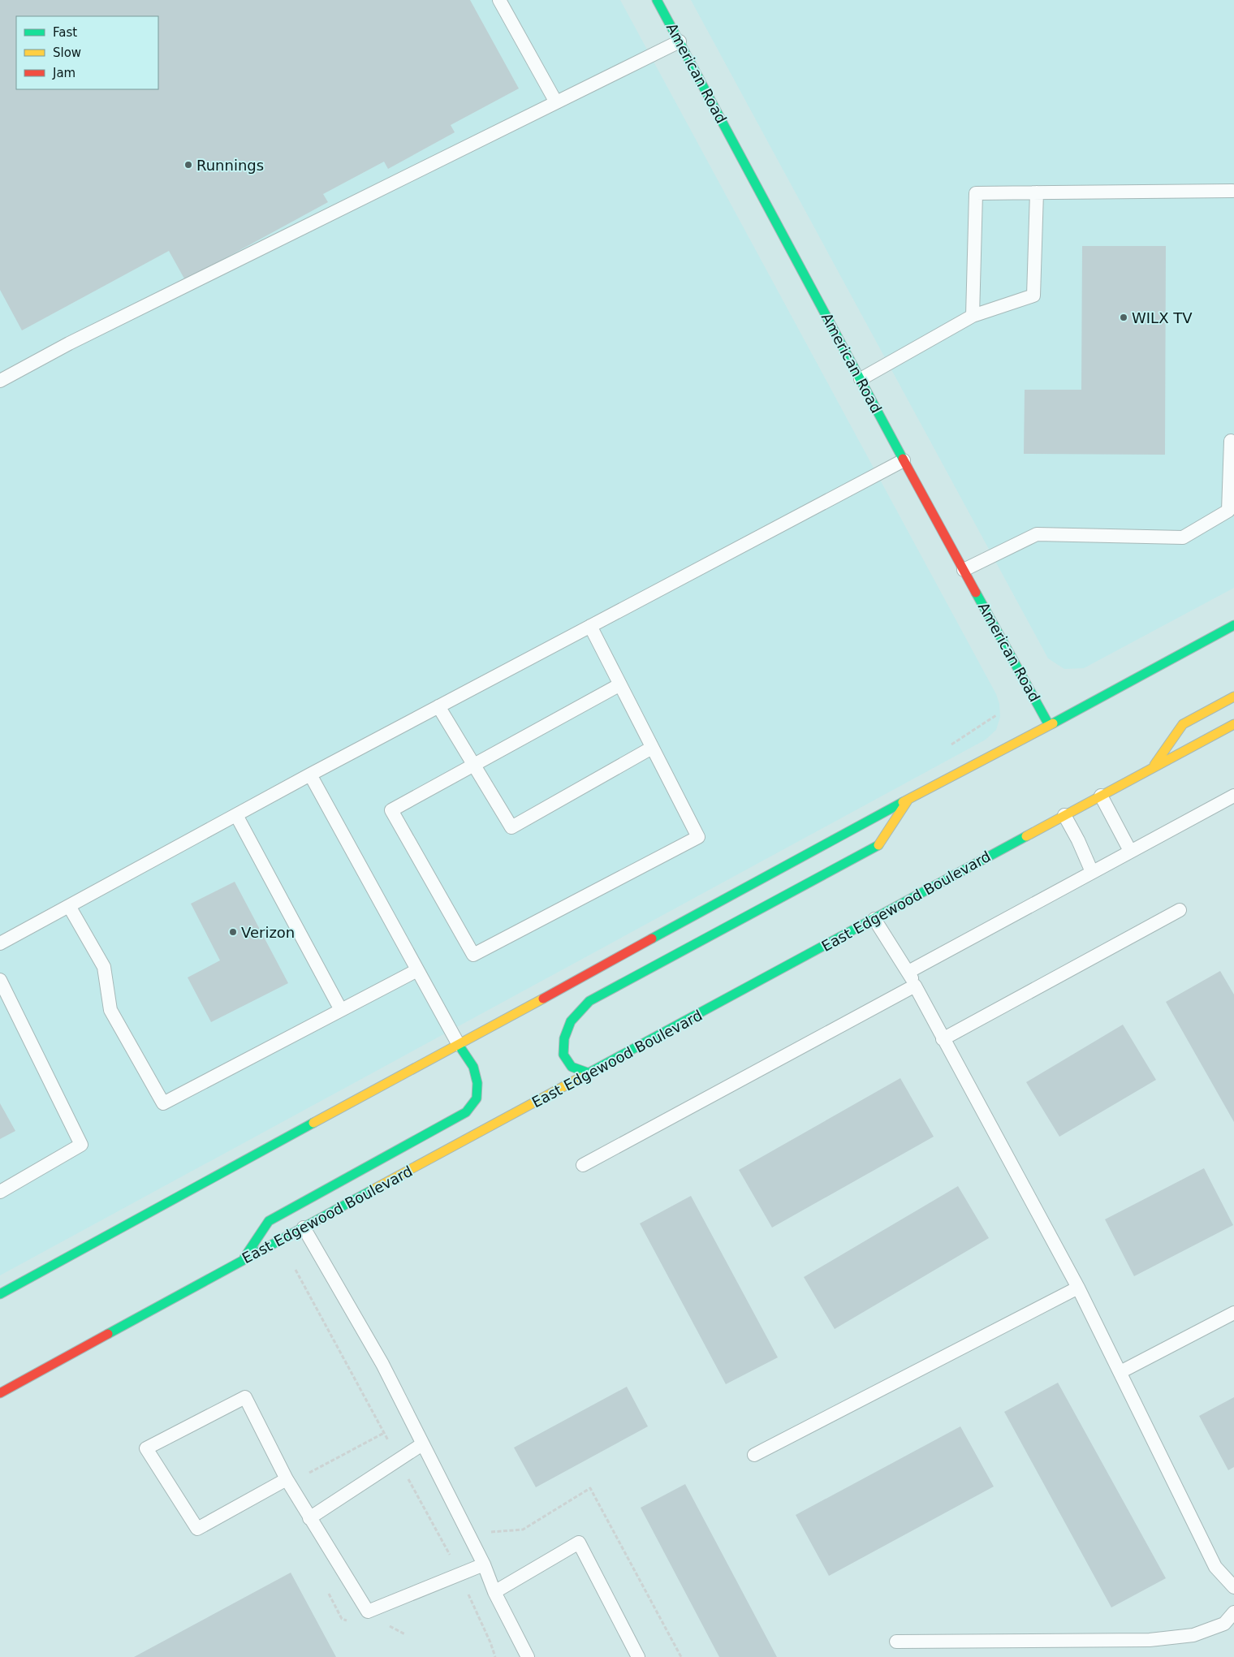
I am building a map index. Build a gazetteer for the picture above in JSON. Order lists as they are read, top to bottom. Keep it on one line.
{"streets":{"street":["American Road","East Edgewood Boulevard"]},"places":["Runnings","WILX TV","Verizon"],"legend":["Fast","Slow","Jam"]}
